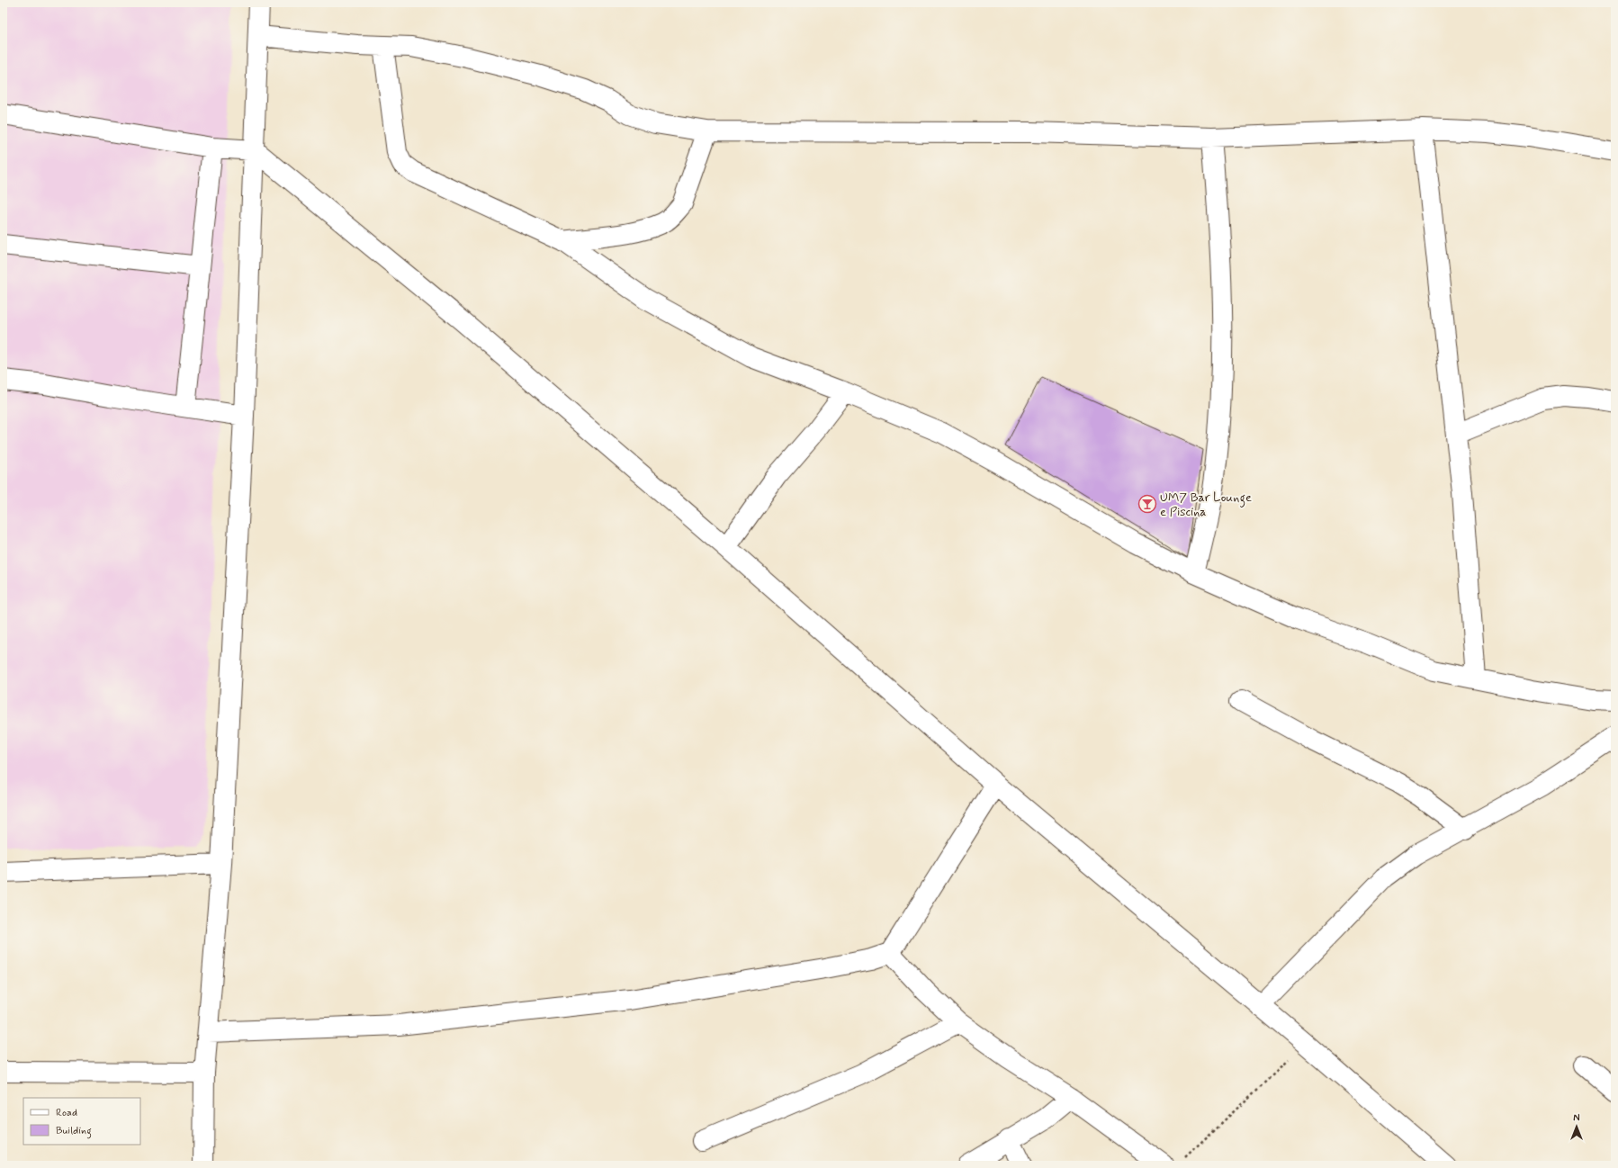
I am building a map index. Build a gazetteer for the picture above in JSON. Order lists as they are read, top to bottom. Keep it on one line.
{"places":{"bar":["UM7 Bar Lounge e Piscina"]},"legend":["Road","Building"],"north":"top"}
